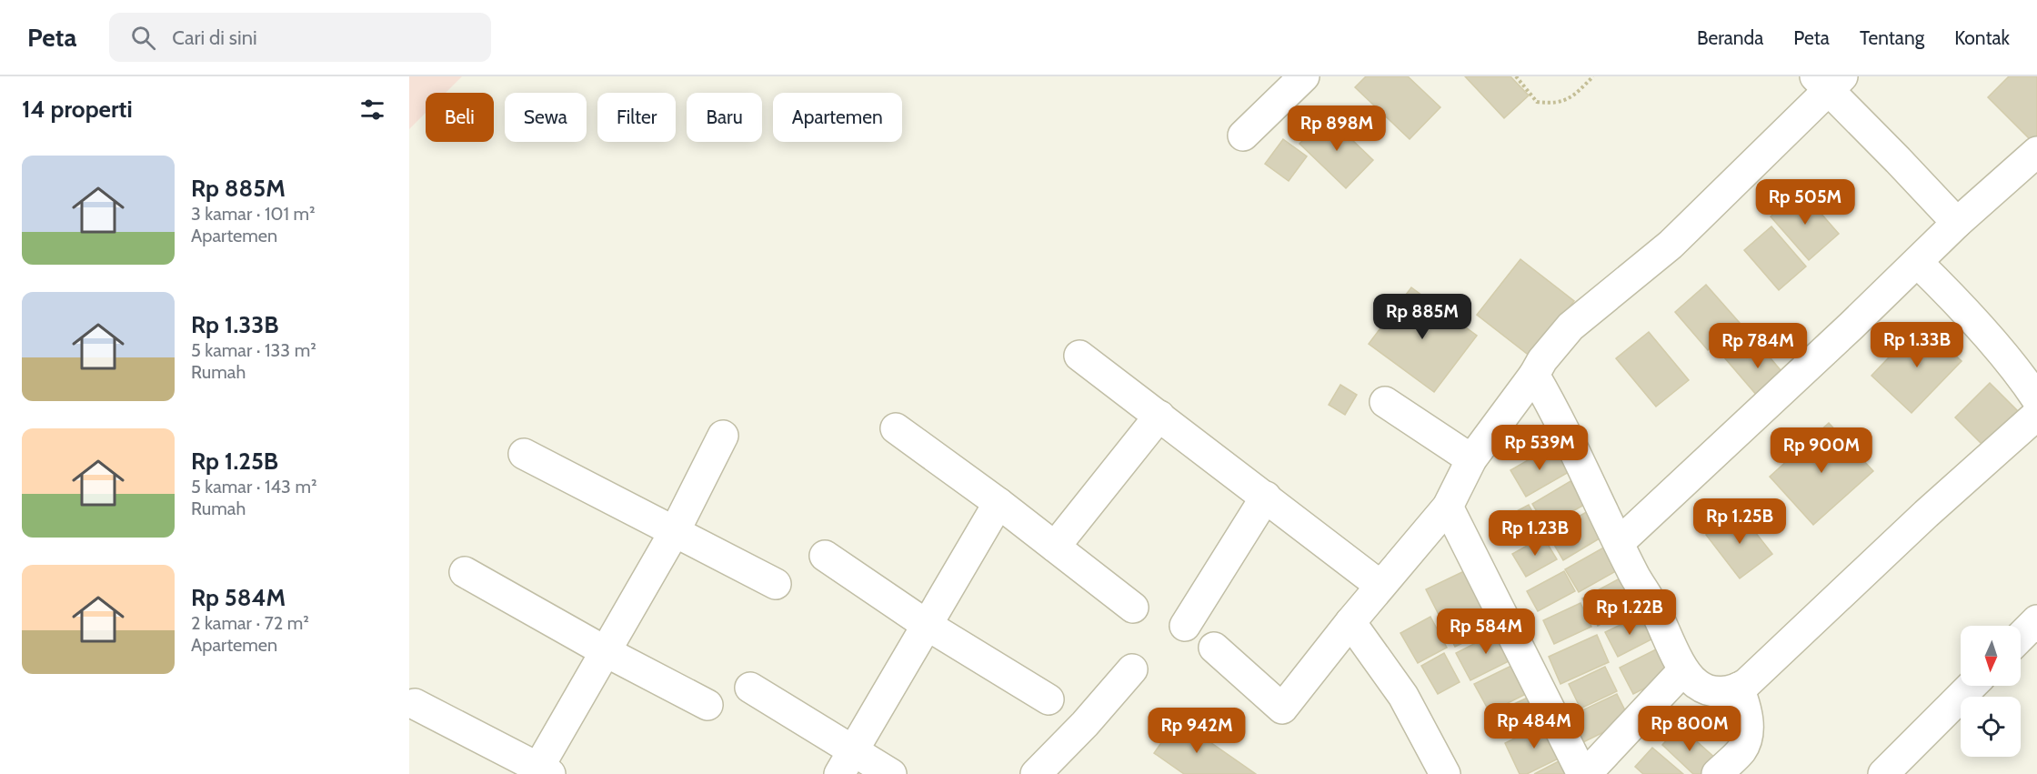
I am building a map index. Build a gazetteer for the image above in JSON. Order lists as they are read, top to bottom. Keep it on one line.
{"north":"bottom","page":{"header":"Peta","search":"Cari di sini","nav":["Beranda","Peta","Tentang","Kontak"],"heading":"14 properti","chip":["Beli","Sewa","Filter","Baru","Apartemen"],"price":["Rp 898M","Rp 505M","Rp 885M","Rp 1.33B","Rp 784M","Rp 539M","Rp 900M","Rp 1.25B","Rp 1.23B","Rp 1.22B","Rp 584M","Rp 484M","Rp 800M","Rp 942M"],"list":[{"name":"Rp 885M","note":"3 kamar · 101 m² · Apartemen"},{"name":"Rp 1.33B","note":"5 kamar · 133 m² · Rumah"},{"name":"Rp 1.25B","note":"5 kamar · 143 m² · Rumah"},{"name":"Rp 584M","note":"2 kamar · 72 m² · Apartemen"}]}}
